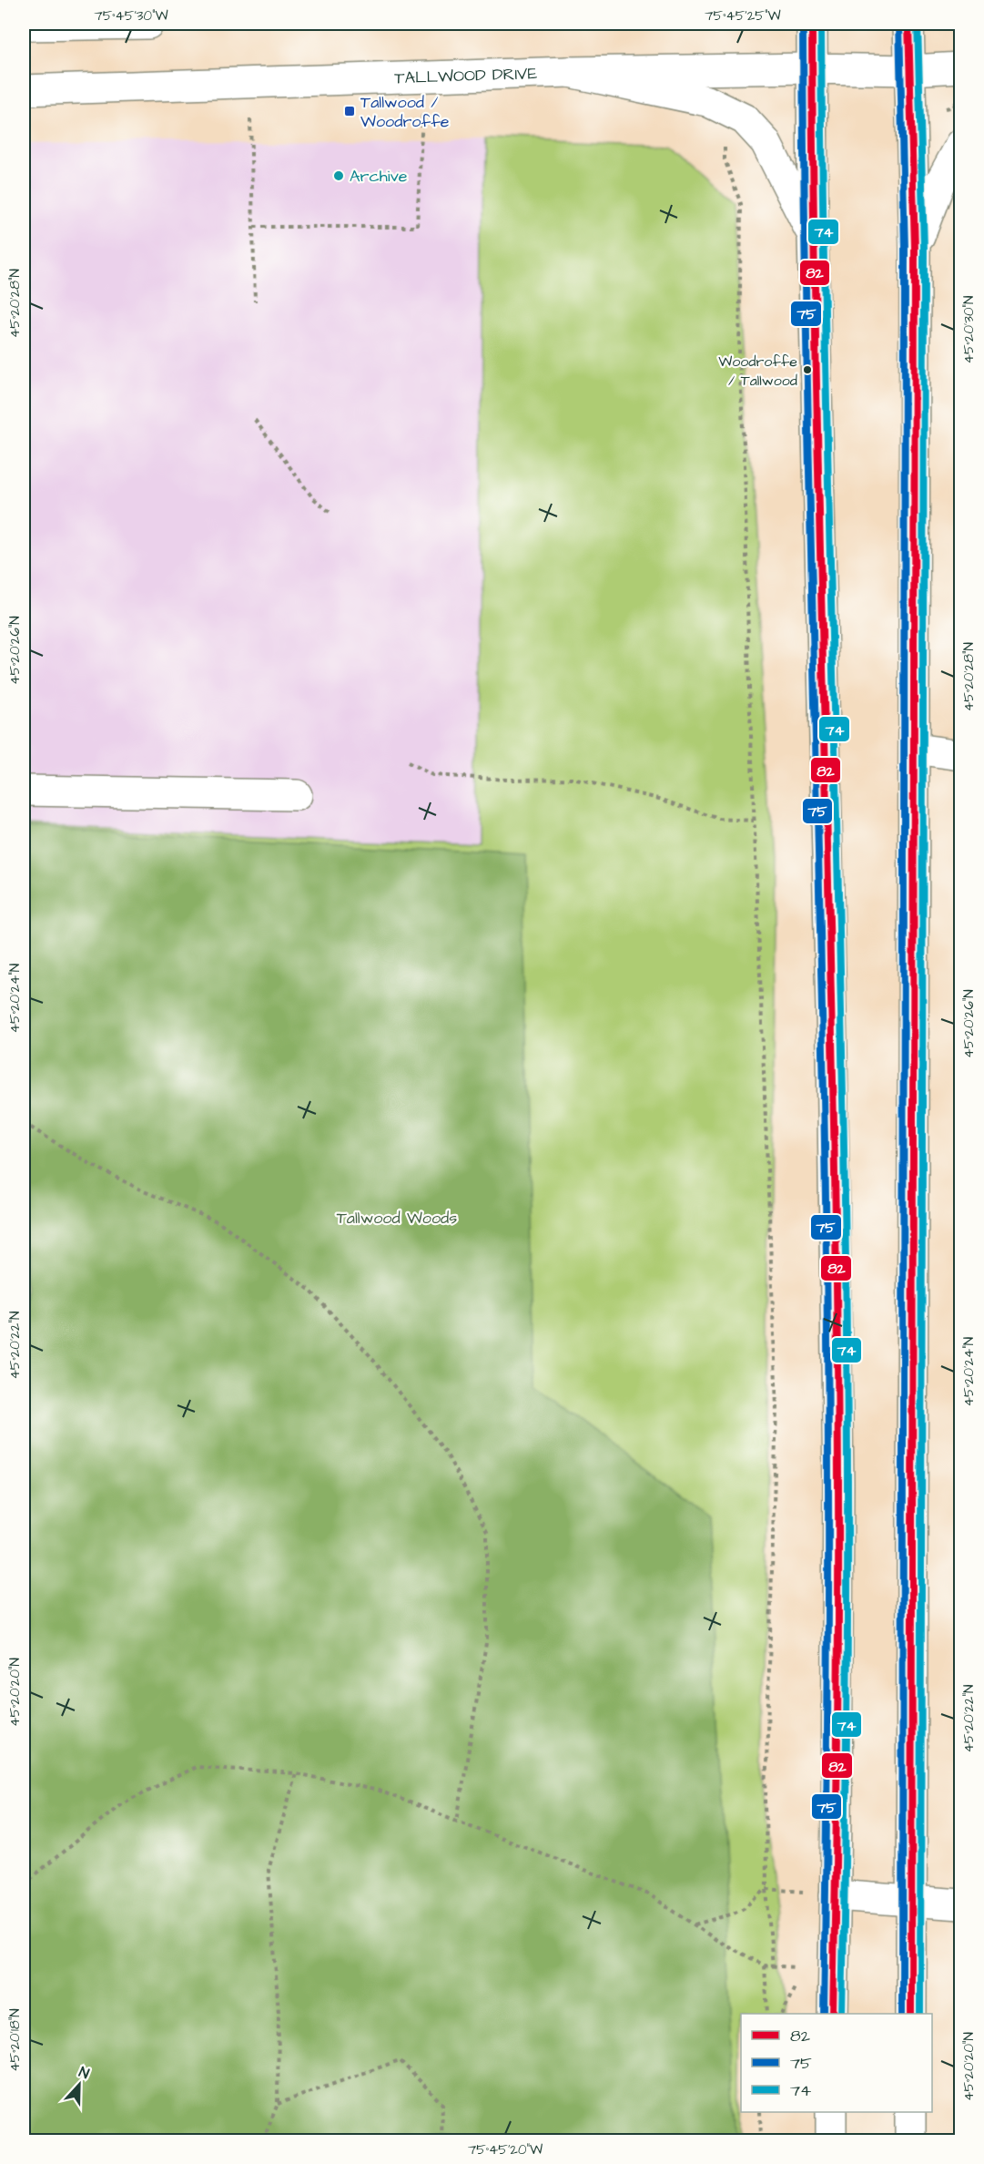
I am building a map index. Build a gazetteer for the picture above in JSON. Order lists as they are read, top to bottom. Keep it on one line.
{"streets":{"main road":["TALLWOOD DRIVE"]},"parks":["Tallwood Woods"],"places":{"transit":["Tallwood / Woodroffe"],"other":["Archive","Woodroffe / Tallwood"]},"lines":["transit line 82","transit line 75","transit line 74"],"legend":["82","75","74"],"north":"top","coordinates":["75°45'30\"W","75°45'25\"W","45°20'28\"N","45°20'30\"N","45°20'26\"N","45°20'24\"N","45°20'22\"N","45°20'20\"N","45°20'18\"N","75°45'20\"W"]}
